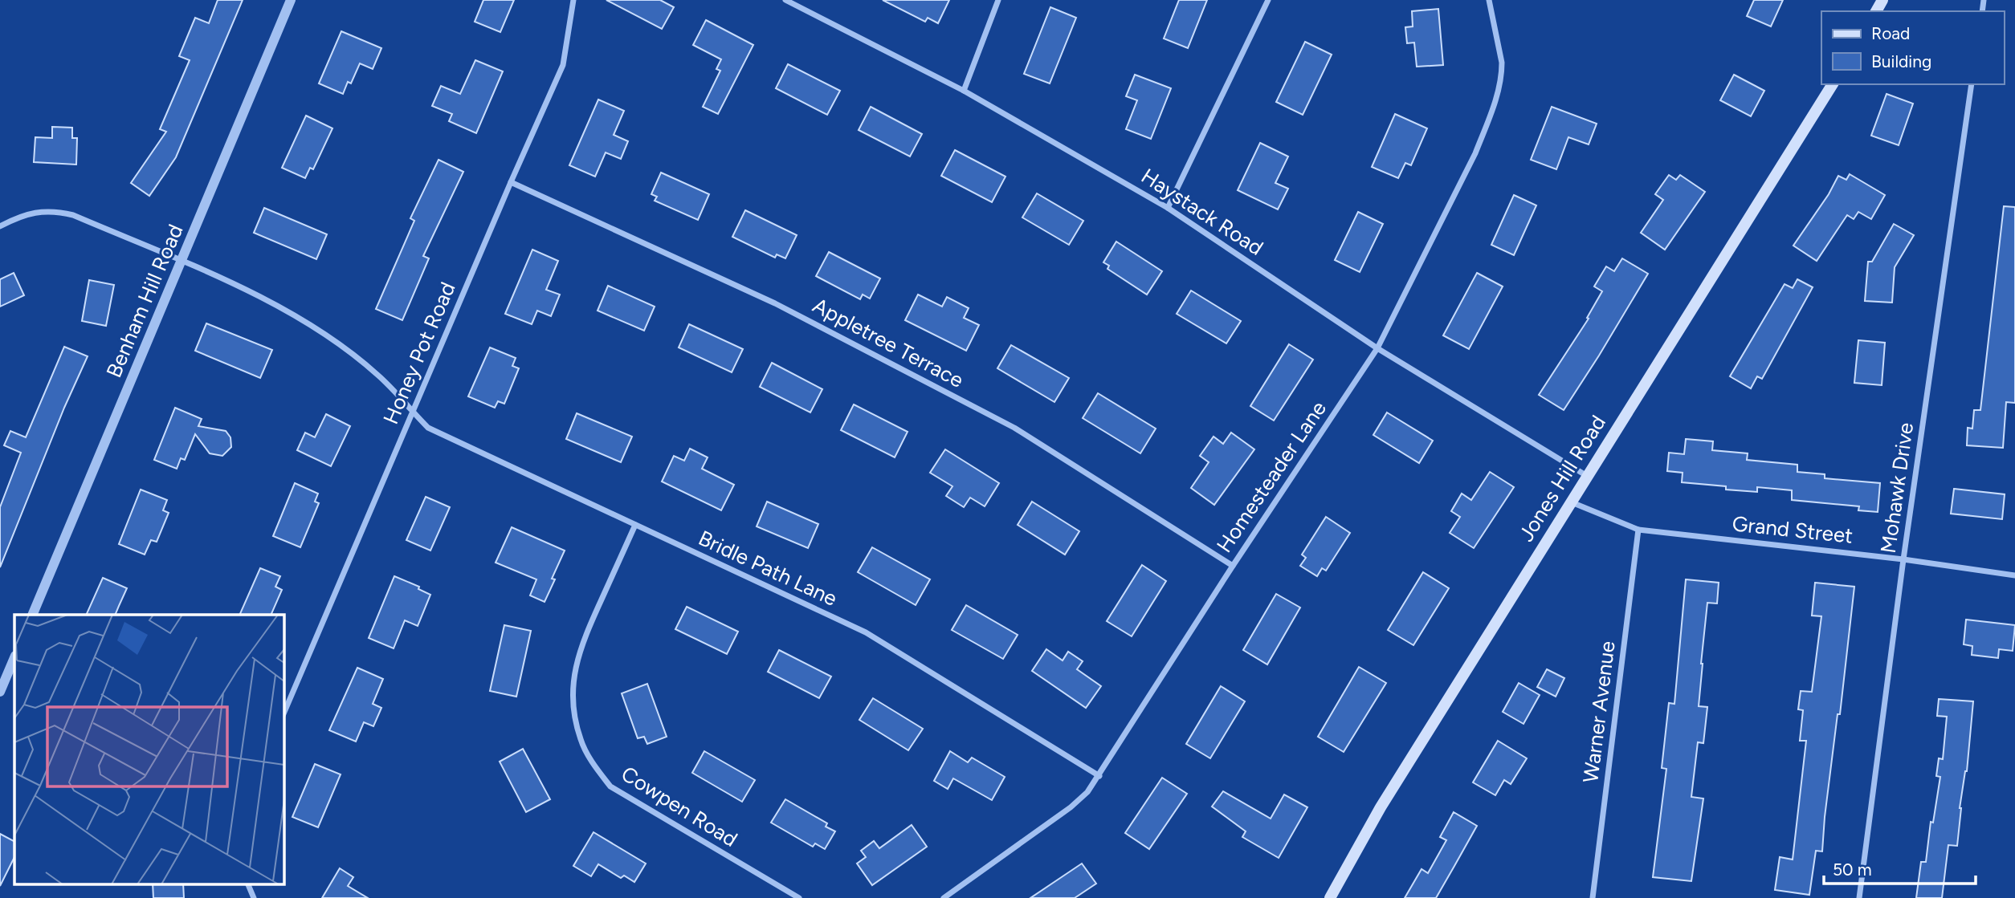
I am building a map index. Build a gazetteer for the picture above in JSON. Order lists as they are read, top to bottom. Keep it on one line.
{"streets":{"main road":["Jones Hill Road"],"street":["Haystack Road","Benham Hill Road","Appletree Terrace","Honey Pot Road","Homesteader Lane","Mohawk Drive","Grand Street","Bridle Path Lane","Warner Avenue","Cowpen Road"]},"crossings":[["Haystack Road","Homesteader Lane"],["Haystack Road","Jones Hill Road"],["Benham Hill Road","Bridle Path Lane"],["Appletree Terrace","Honey Pot Road"],["Appletree Terrace","Homesteader Lane"],["Honey Pot Road","Bridle Path Lane"],["Homesteader Lane","Bridle Path Lane"],["Jones Hill Road","Grand Street"],["Mohawk Drive","Grand Street"],["Grand Street","Warner Avenue"],["Bridle Path Lane","Cowpen Road"]],"legend":["Road","Building"],"scale_bar":"50 m"}
